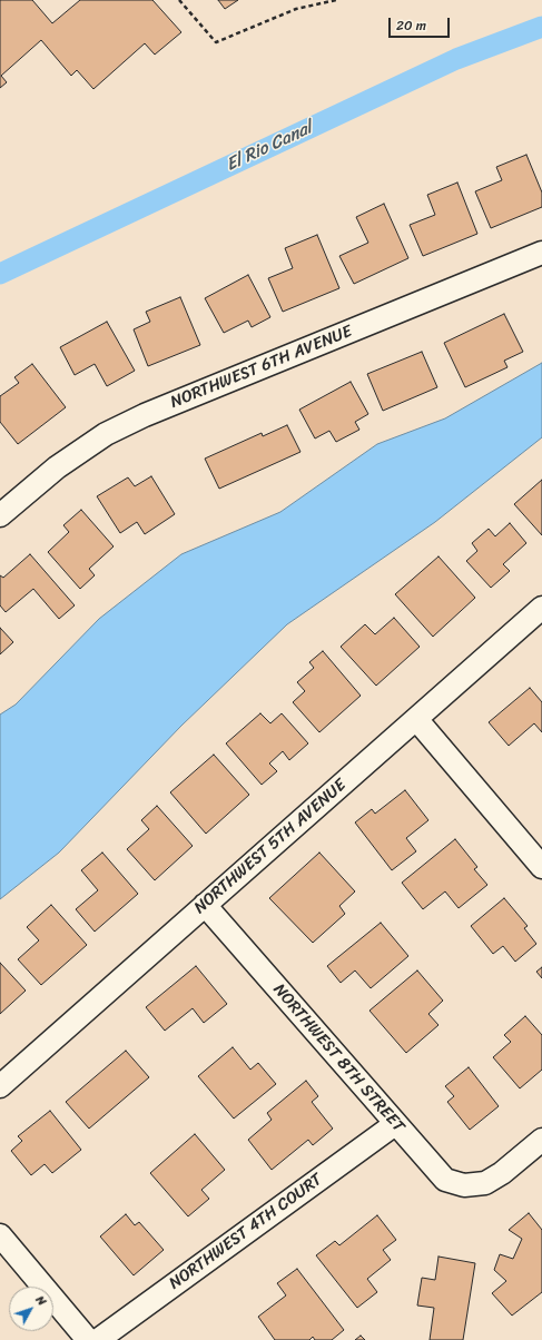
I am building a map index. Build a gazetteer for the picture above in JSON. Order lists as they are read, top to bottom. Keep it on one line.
{"streets":{"street":["NORTHWEST 6TH AVENUE","NORTHWEST 5TH AVENUE","NORTHWEST 8TH STREET","NORTHWEST 4TH COURT"]},"crossings":[["NORTHWEST 5TH AVENUE","NORTHWEST 8TH STREET"],["NORTHWEST 8TH STREET","NORTHWEST 4TH COURT"]],"water":["El Rio Canal"],"scale_bar":"20 m","north":"top right"}
